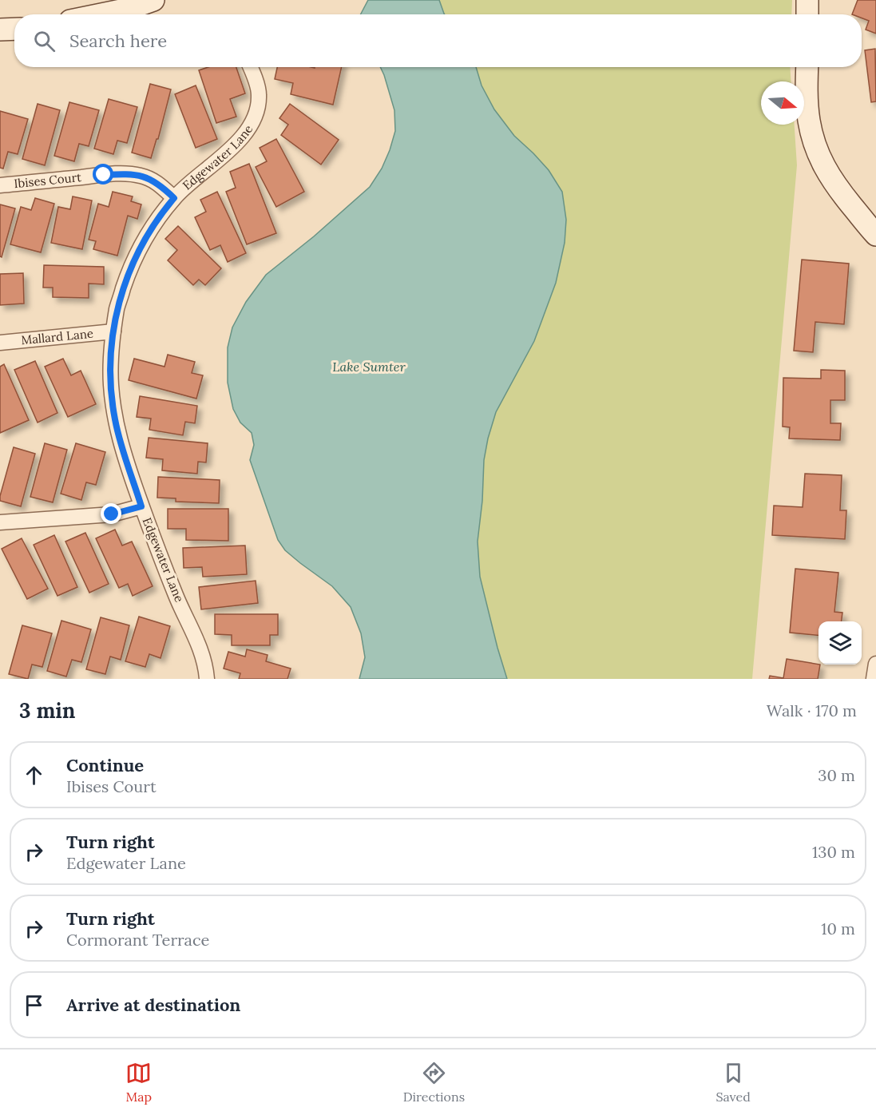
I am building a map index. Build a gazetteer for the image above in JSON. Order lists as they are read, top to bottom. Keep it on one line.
{"streets":{"street":["Edgewater Lane","Ibises Court","Mallard Lane"]},"crossings":[["Edgewater Lane","Ibises Court"],["Edgewater Lane","Mallard Lane"]],"water":["Lake Sumter"],"north":"right","page":{"search":"Search here","heading":["3 min","Walk · 170 m"],"list":[["Continue","Ibises Court","30 m"],["Turn right","Edgewater Lane","130 m"],["Turn right","Cormorant Terrace","10 m"],"Arrive at destination"],"nav":["Map","Directions","Saved"]}}
